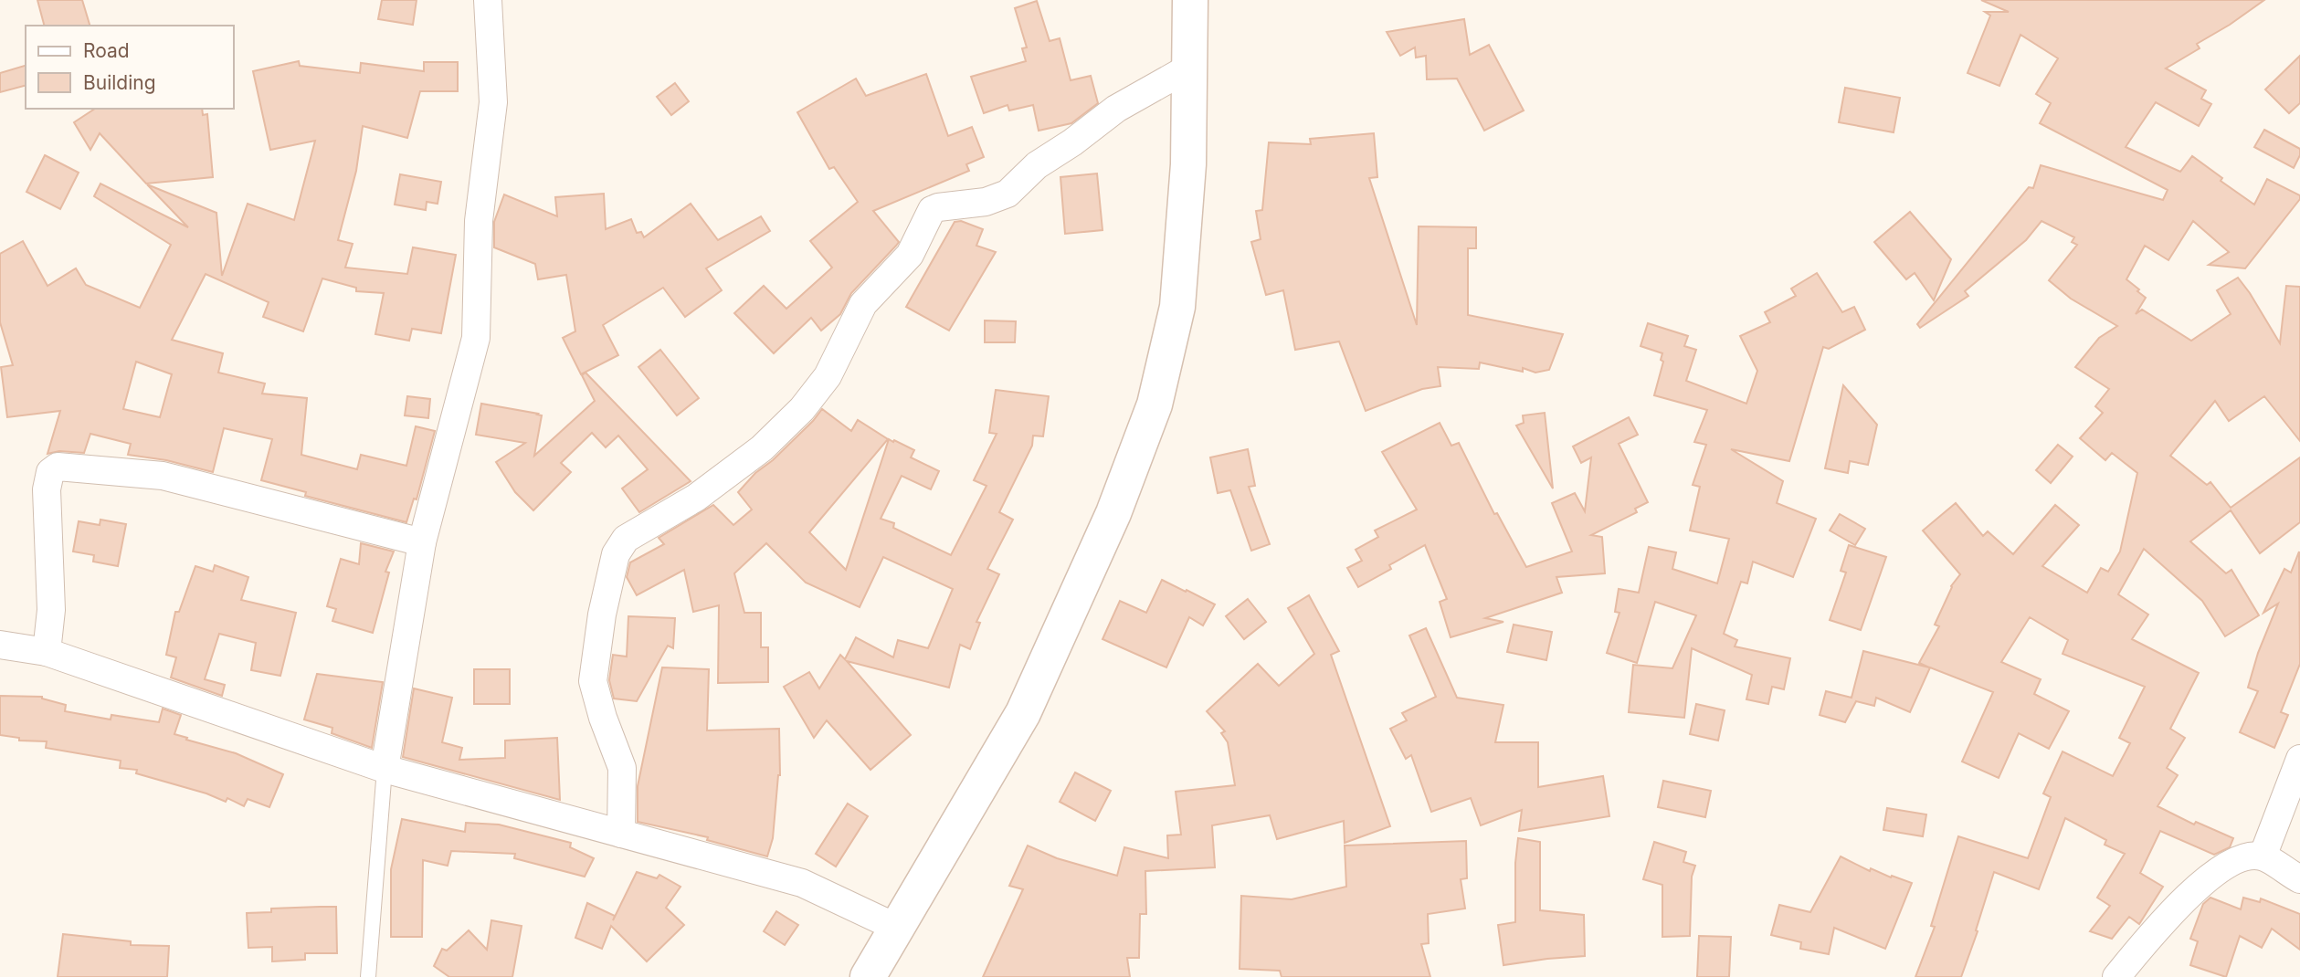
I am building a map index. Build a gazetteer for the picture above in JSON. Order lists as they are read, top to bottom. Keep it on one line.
{"legend":["Road","Building"]}
